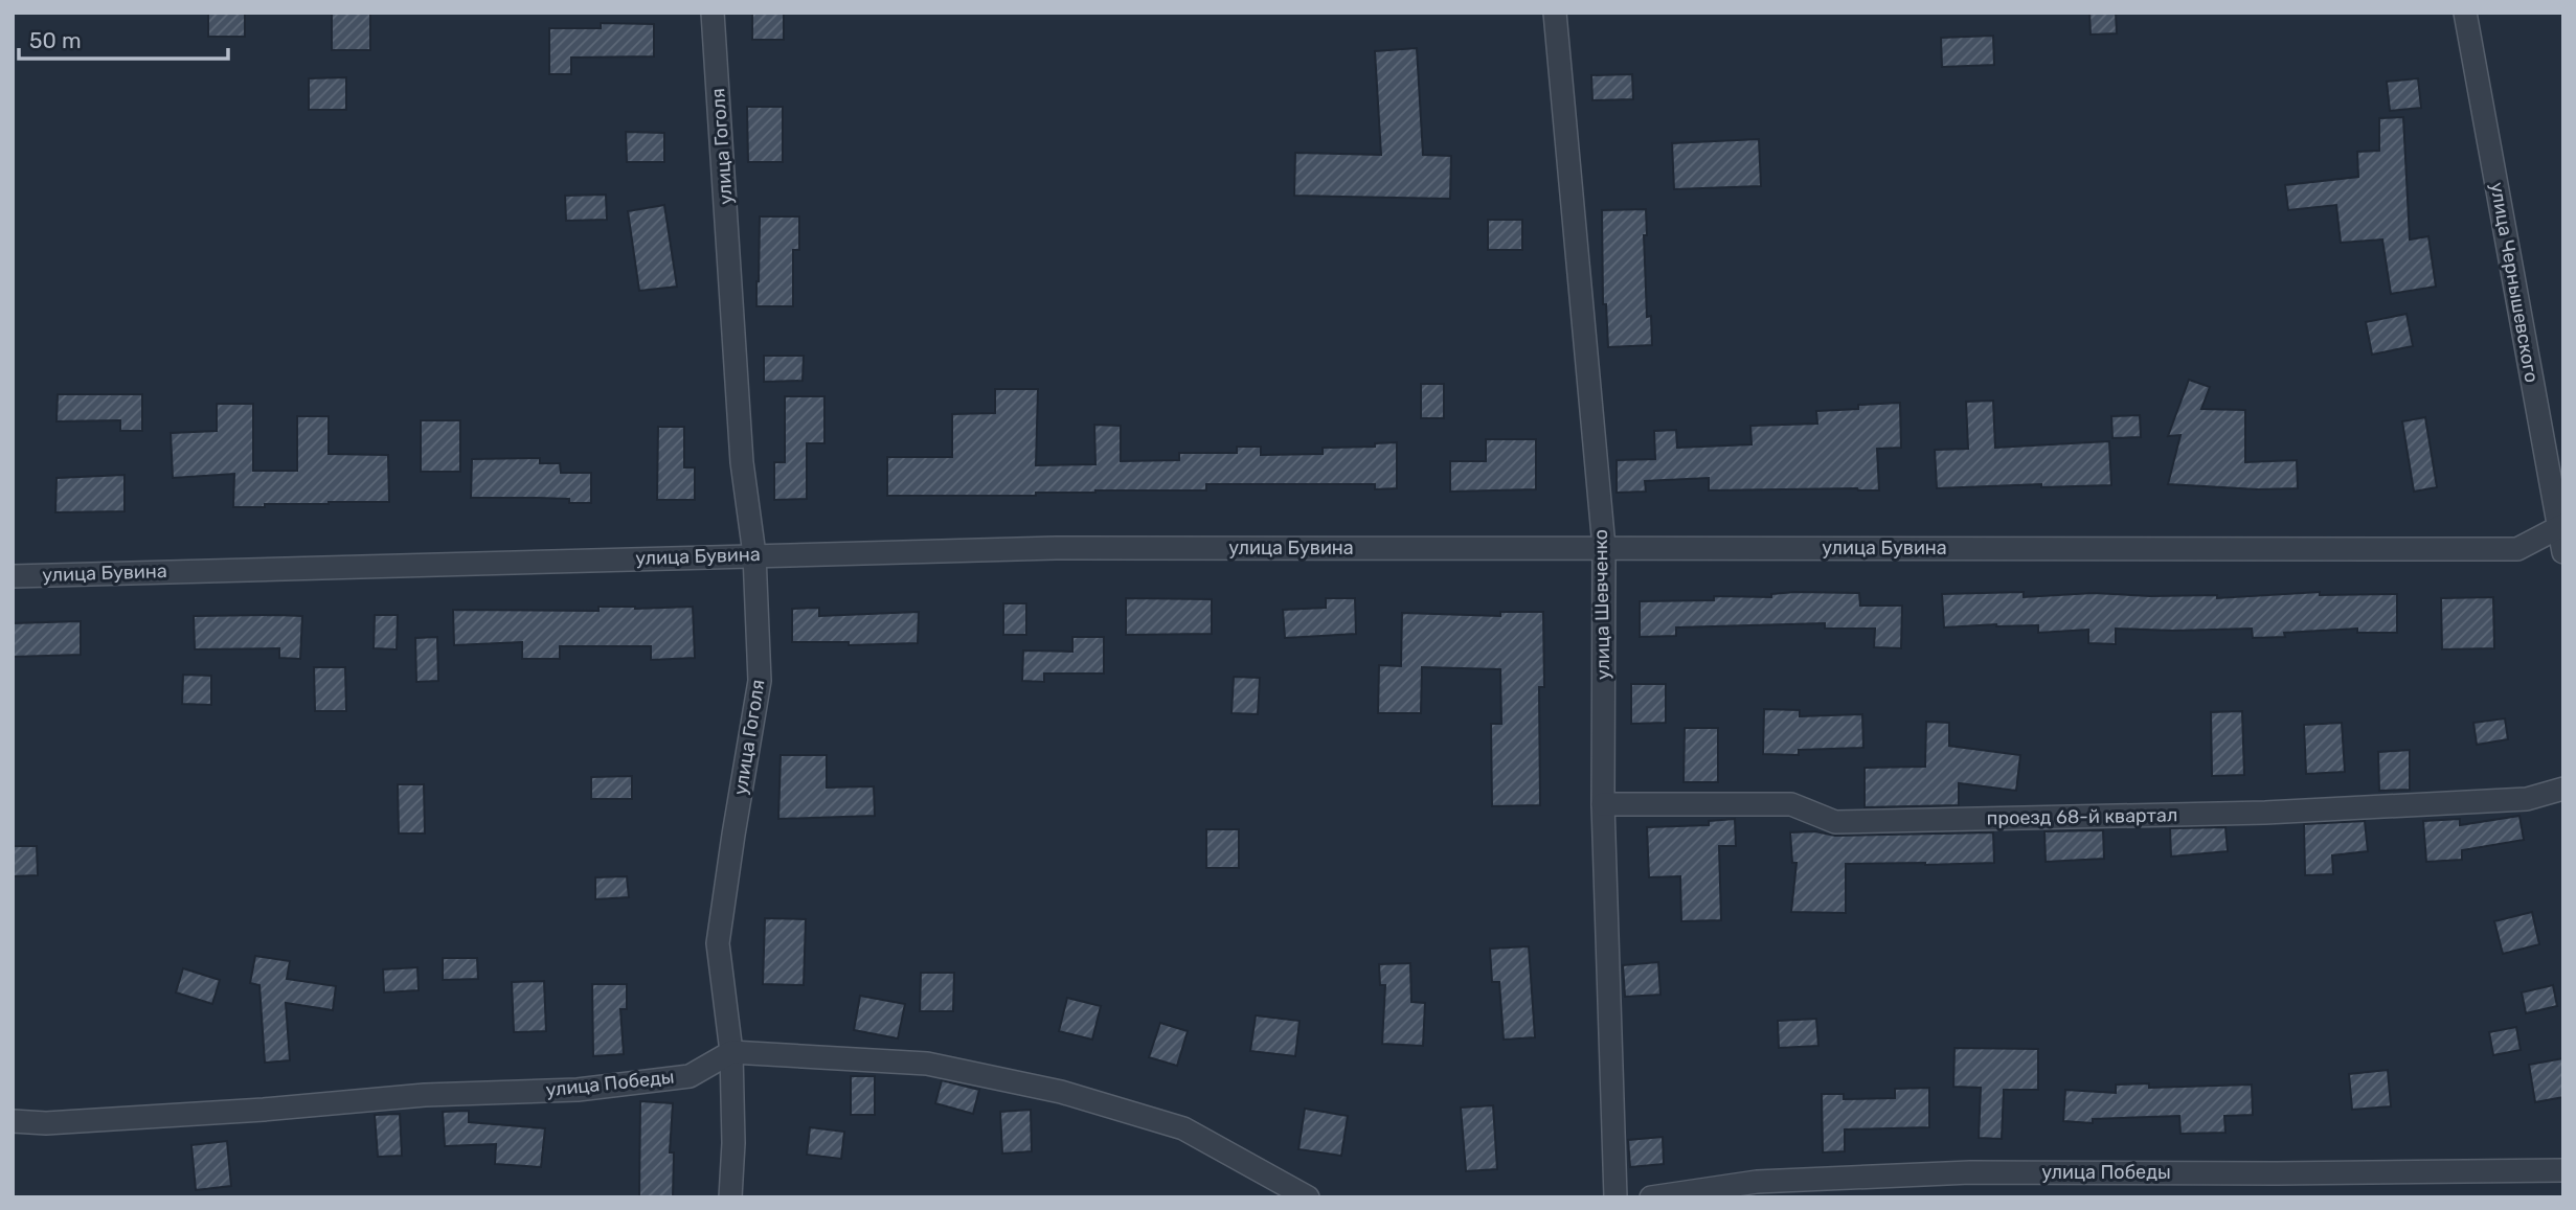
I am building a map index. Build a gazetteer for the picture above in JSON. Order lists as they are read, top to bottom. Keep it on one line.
{"streets":{"street":["улица Гоголя","улица Чернышевского","улица Бувина","улица Шевченко","проезд 68-й квартал","улица Победы"]},"crossings":[["улица Гоголя","улица Бувина"],["улица Гоголя","улица Победы"],["улица Чернышевского","улица Бувина"],["улица Бувина","улица Шевченко"],["улица Шевченко","проезд 68-й квартал"]],"scale_bar":"50 m"}
